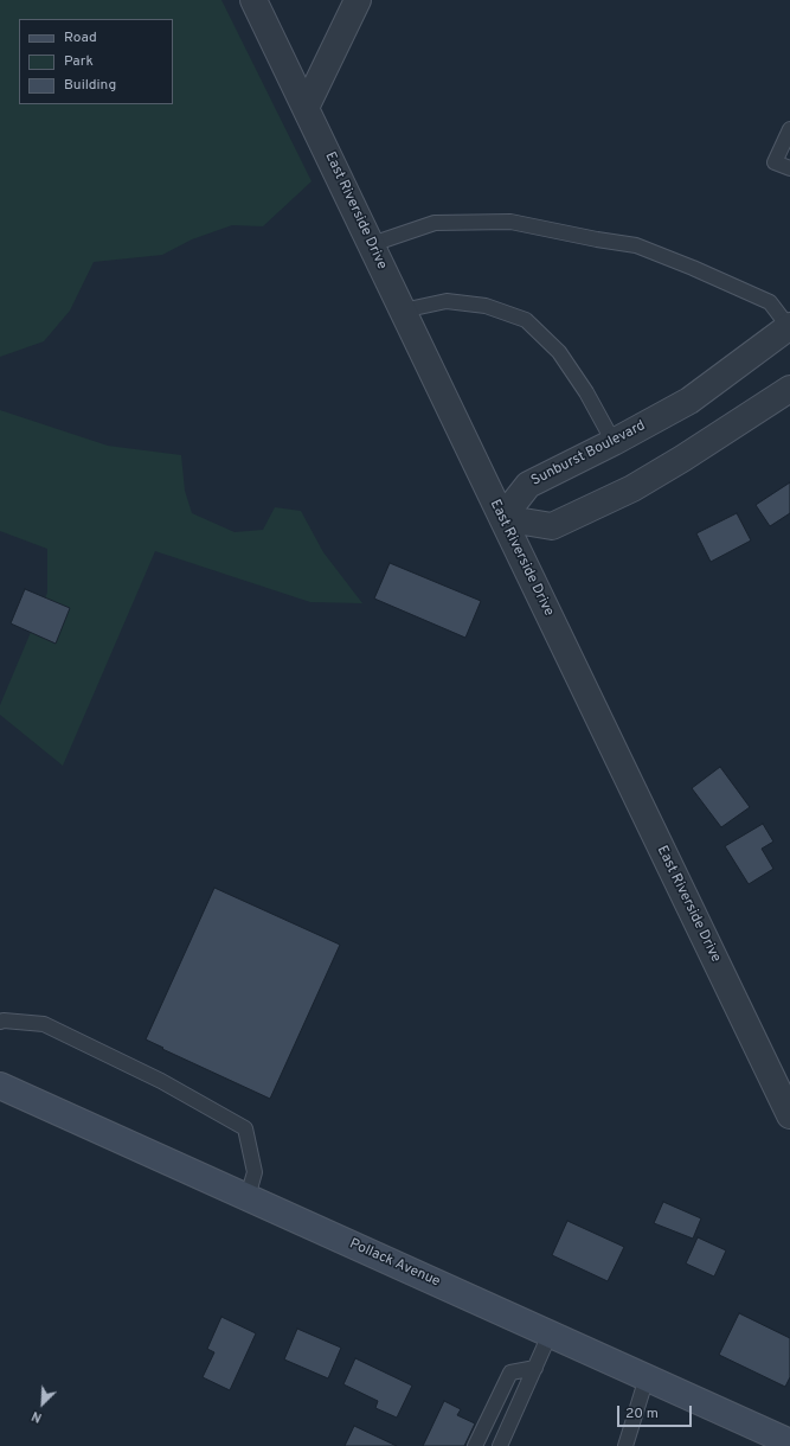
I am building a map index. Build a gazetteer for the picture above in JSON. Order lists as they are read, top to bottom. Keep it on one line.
{"streets":{"street":["East Riverside Drive","Sunburst Boulevard","Pollack Avenue"]},"crossings":[["East Riverside Drive","Sunburst Boulevard"]],"legend":["Road","Park","Building"],"scale_bar":"20 m","north":"bottom left"}
